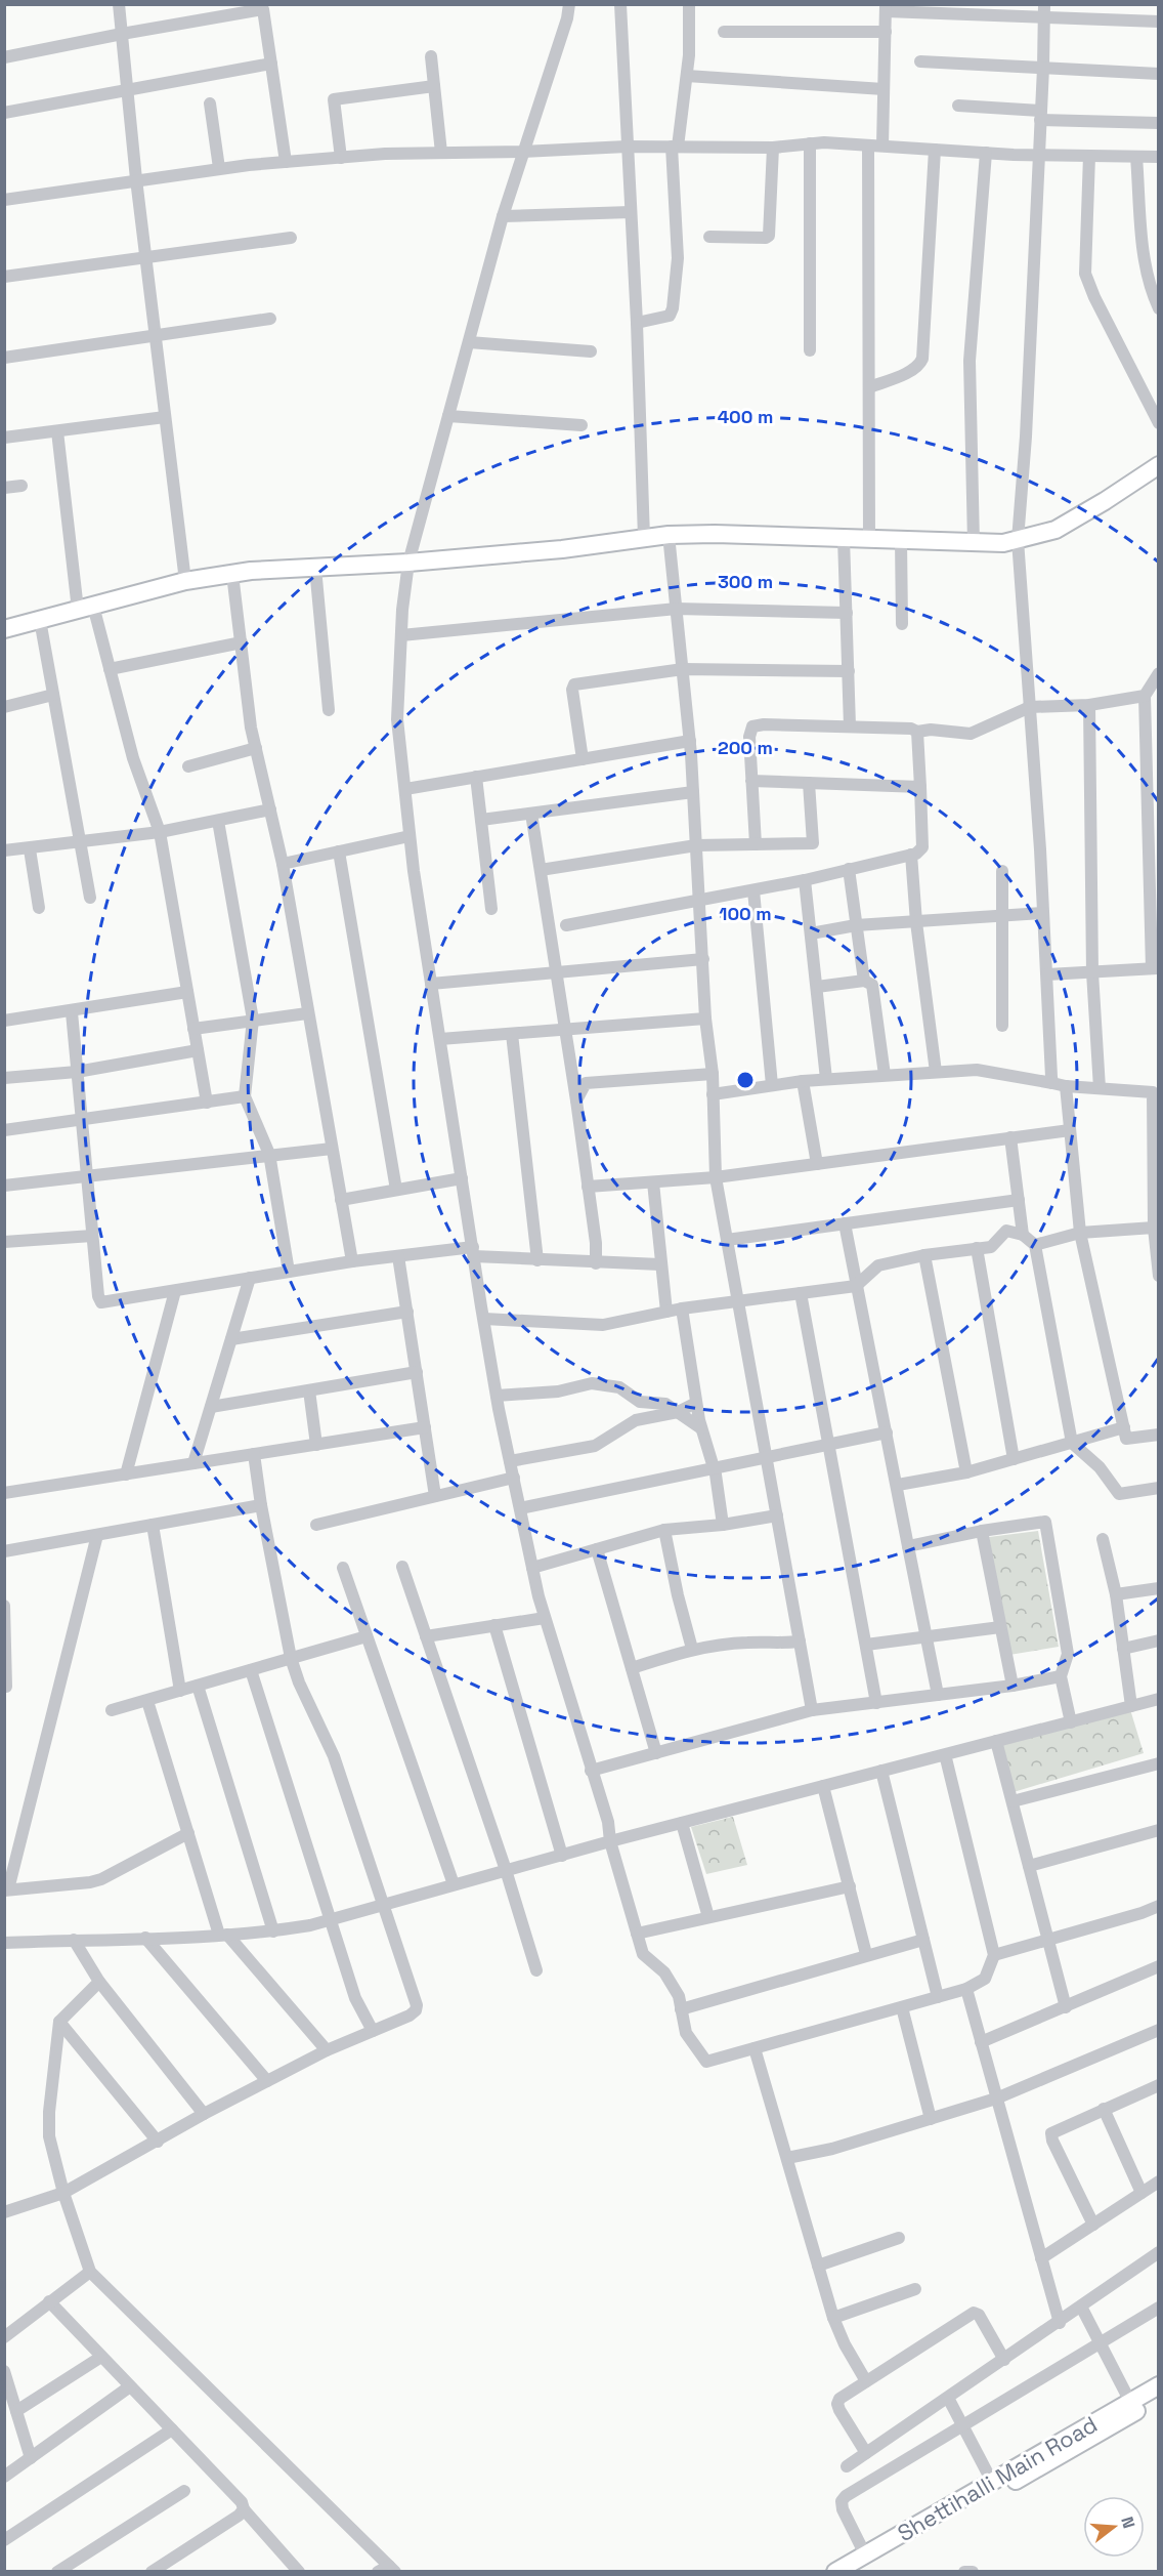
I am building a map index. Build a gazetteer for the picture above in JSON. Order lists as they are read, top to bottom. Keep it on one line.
{"streets":{"street":["Shettihalli Main Road"]},"north":"right","rings":["400 m","300 m","200 m","100 m"]}
